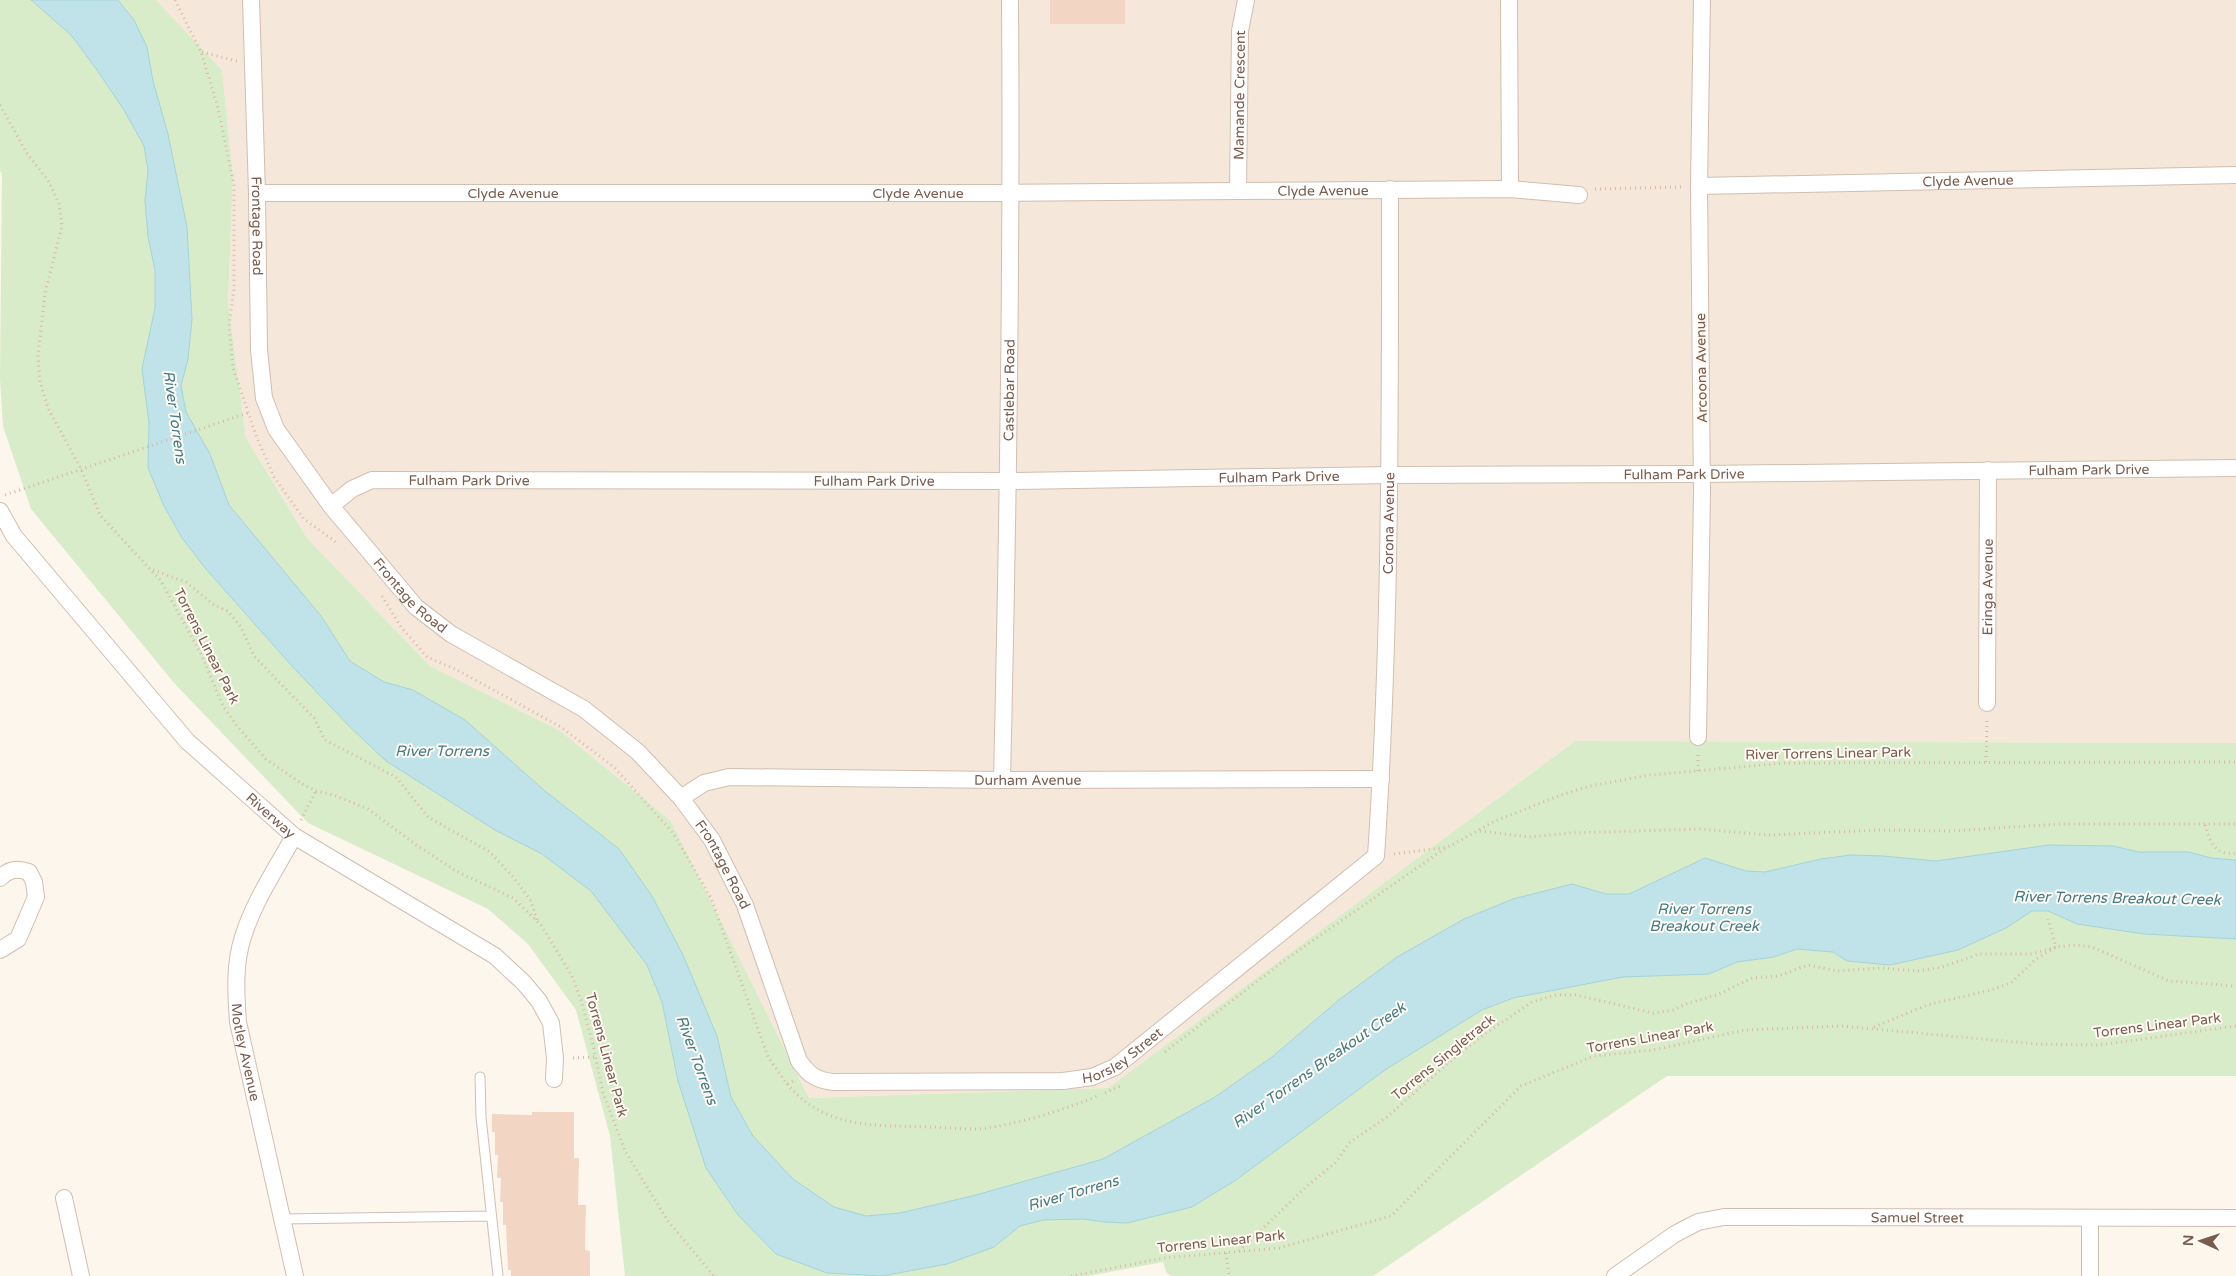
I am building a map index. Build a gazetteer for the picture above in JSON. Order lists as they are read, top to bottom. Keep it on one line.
{"streets":{"street":["Mamande Crescent","Clyde Avenue","Frontage Road","Arcoona Avenue","Castlebar Road","Fulham Park Drive","Corona Avenue","Eringa Avenue","Durham Avenue","Riverway","Motley Avenue","Horsley Street","Samuel Street"],"path":["Torrens Linear Park","River Torrens Linear Park","Torrens Singletrack"]},"crossings":[["Mamande Crescent","Clyde Avenue"],["Clyde Avenue","Frontage Road"],["Clyde Avenue","Arcoona Avenue"],["Clyde Avenue","Castlebar Road"],["Clyde Avenue","Corona Avenue"],["Frontage Road","Fulham Park Drive"],["Frontage Road","Durham Avenue"],["Frontage Road","Horsley Street"],["Arcoona Avenue","Fulham Park Drive"],["Castlebar Road","Fulham Park Drive"],["Castlebar Road","Durham Avenue"],["Fulham Park Drive","Corona Avenue"],["Fulham Park Drive","Eringa Avenue"],["Corona Avenue","River Torrens Linear Park"],["Corona Avenue","Durham Avenue"],["Corona Avenue","Horsley Street"],["Torrens Linear Park","Torrens Singletrack"],["River Torrens Linear Park","Horsley Street"],["Riverway","Motley Avenue"]],"water":["River Torrens","River Torrens Breakout Creek"],"north":"left"}
